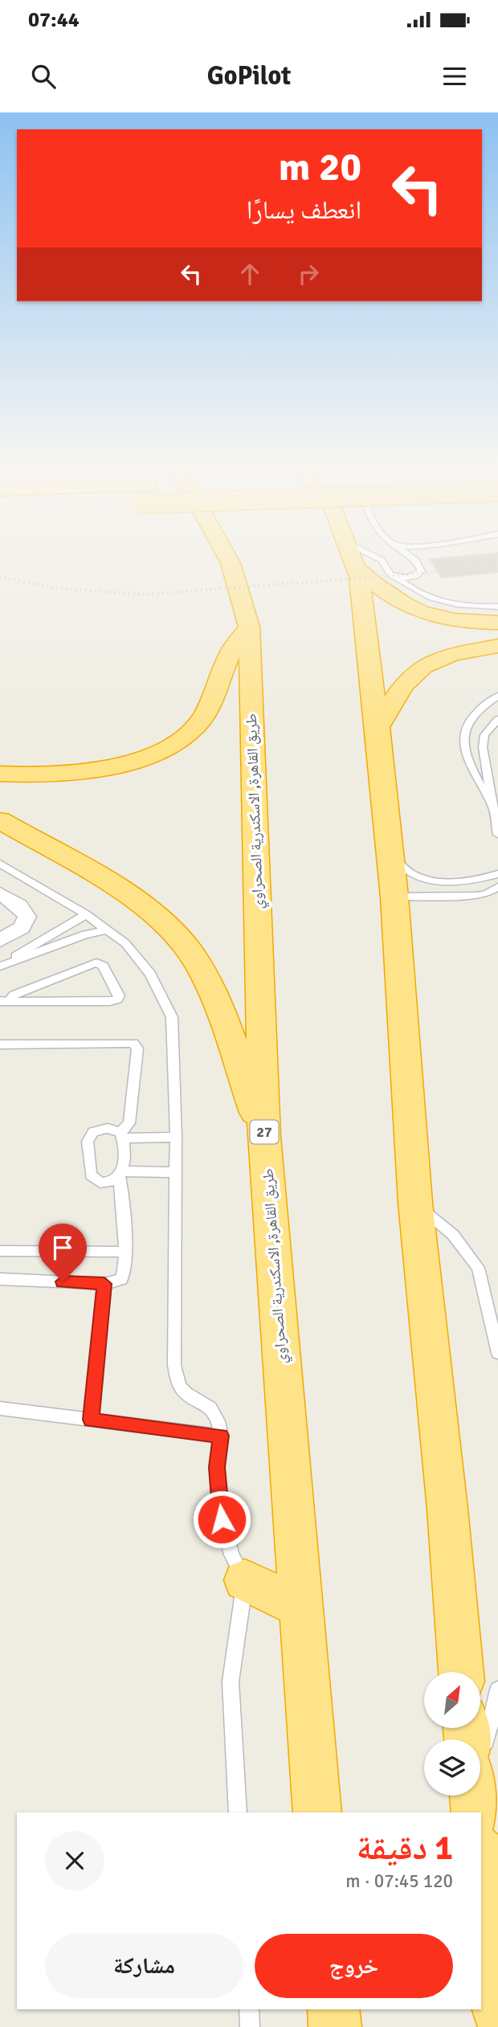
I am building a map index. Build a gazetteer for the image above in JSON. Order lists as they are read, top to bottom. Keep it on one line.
{"streets":{"highway":["طريق القاهرة, الاسكندرية الصحراوي","27"]},"north":"top right","page":{"status":"07:44","header":"GoPilot","turn":["20 m","انعطف يسارًا"],"heading":["1 دقيقة","120 m · 07:45"],"buttons":["خروج","مشاركة"]}}
